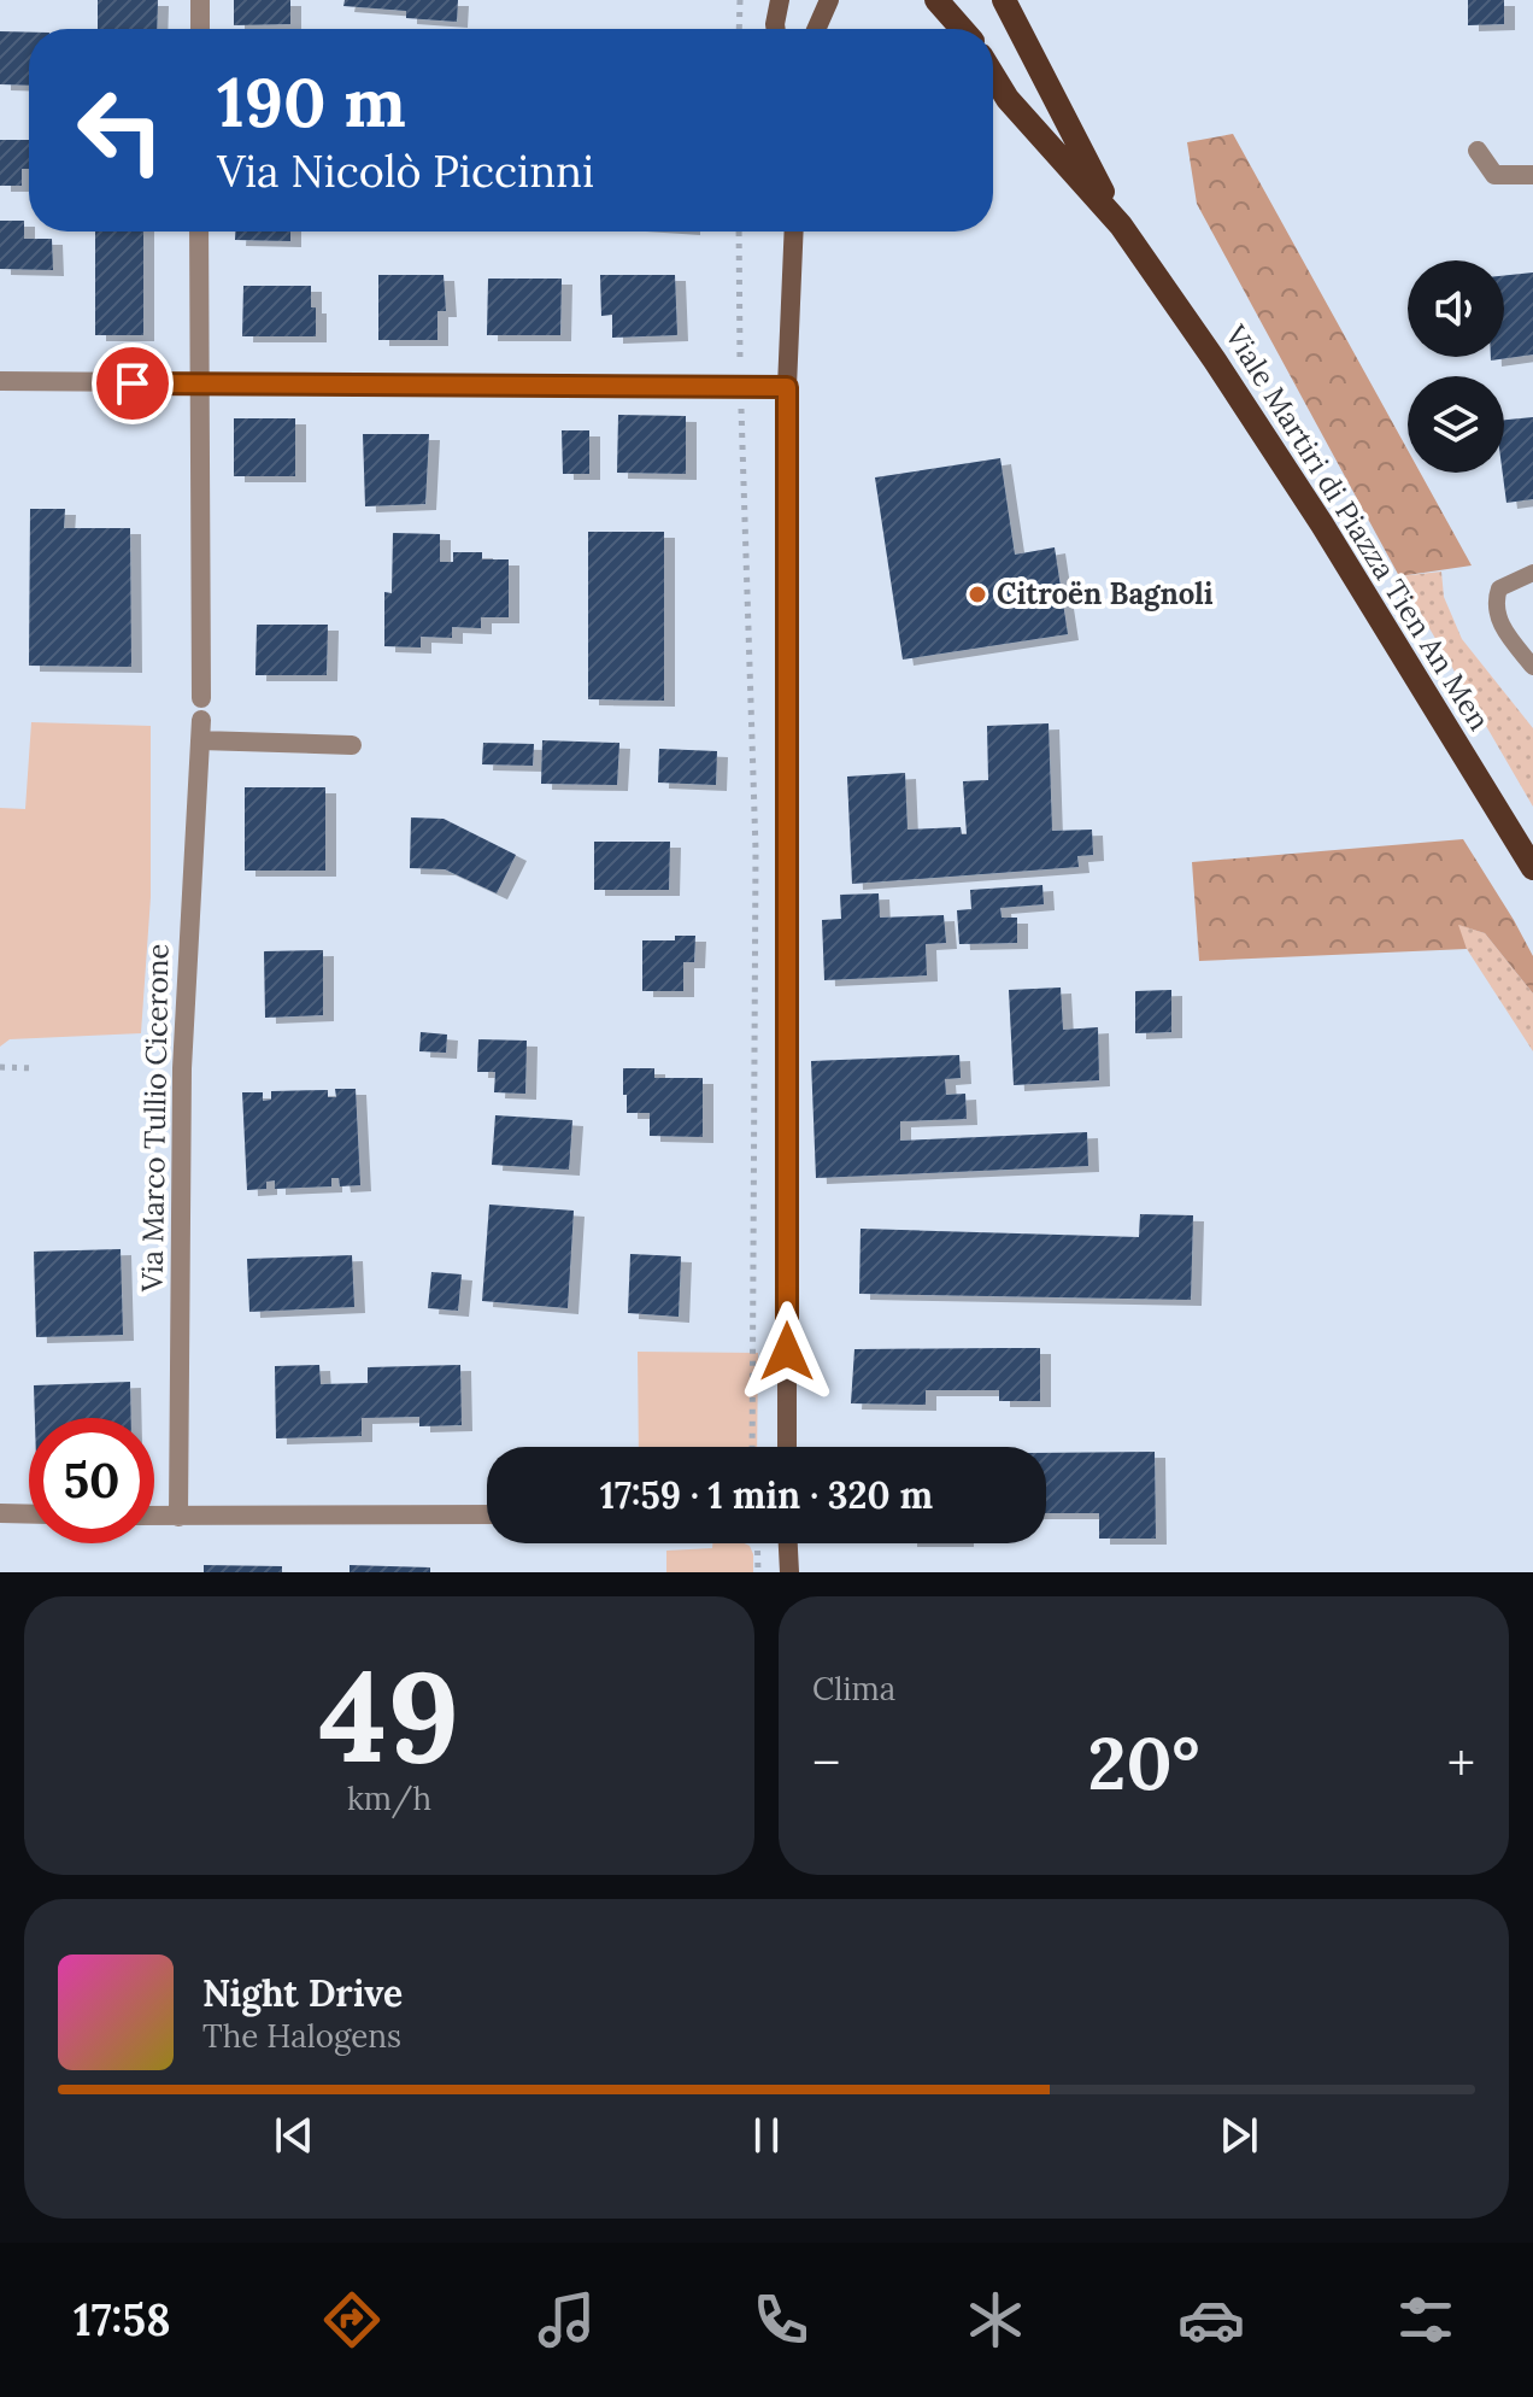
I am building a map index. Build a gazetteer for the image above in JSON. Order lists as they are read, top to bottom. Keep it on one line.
{"streets":{"main road":["Viale Martiri di Piazza Tien An Men"],"street":["Via Marco Tullio Cicerone"]},"places":["Citroën Bagnoli"],"page":{"turn":["190 m","Via Nicolò Piccinni"],"limit":"50","trip":"17:59 · 1 min · 320 m","tile":[["49","km/h"],"Clima"],"heat":["−","20°","+"],"song":["Night Drive","The Halogens"],"tabs":"17:58"}}
